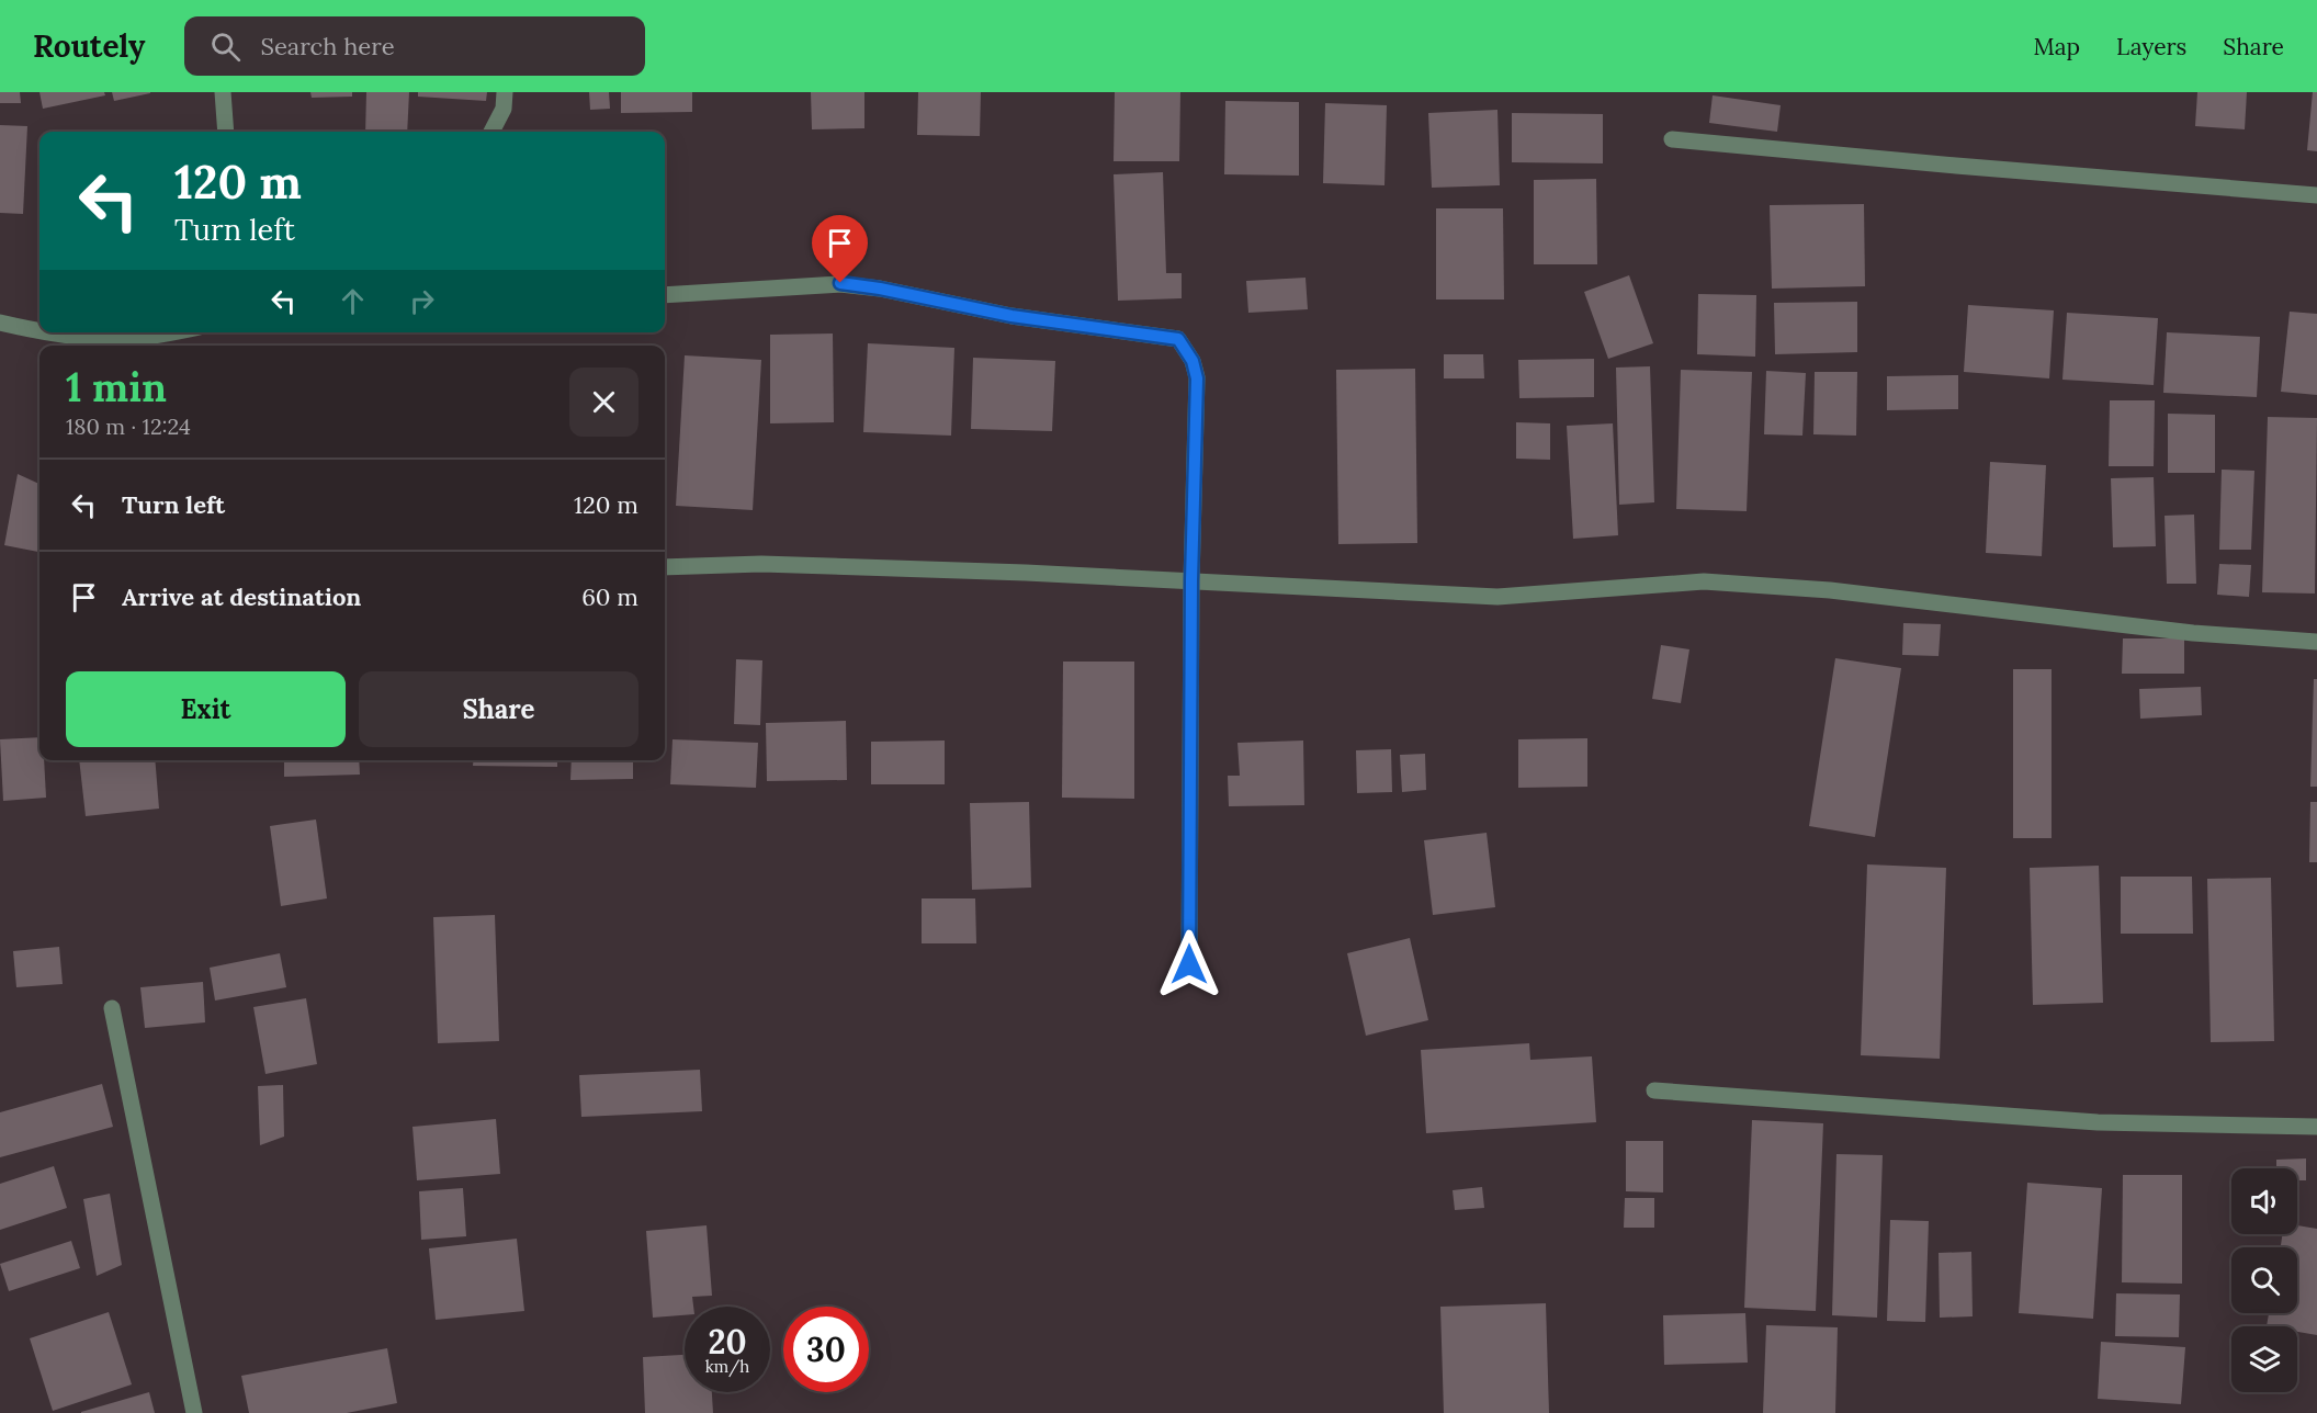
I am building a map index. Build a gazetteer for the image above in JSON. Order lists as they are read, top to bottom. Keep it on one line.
{"page":{"header":"Routely","search":"Search here","nav":["Map","Layers","Share"],"turn":["120 m","Turn left"],"heading":["1 min","180 m · 12:24"],"list":[{"name":"Turn left","value":"120 m"},{"name":"Arrive at destination","value":"60 m"}],"buttons":["Exit","Share"],"speed":"20 km/h","limit":"30"}}
